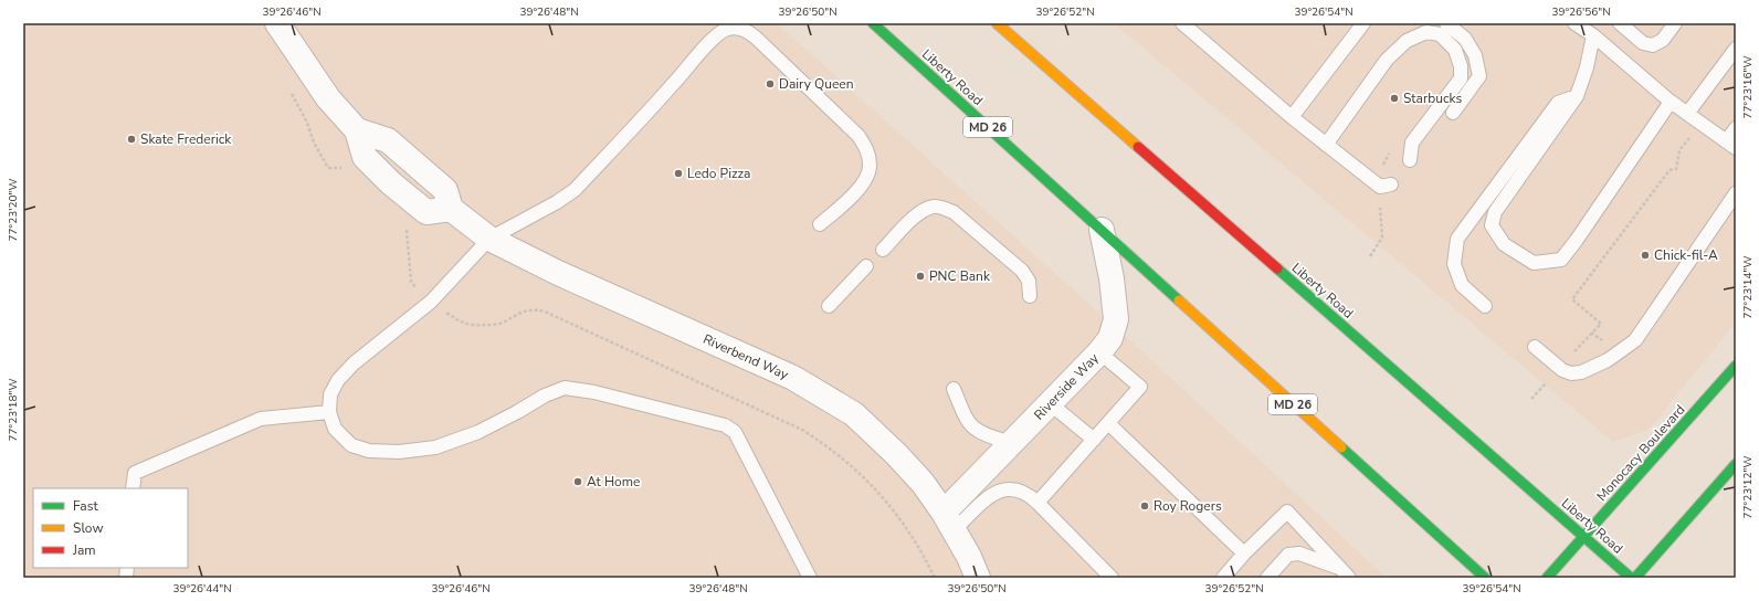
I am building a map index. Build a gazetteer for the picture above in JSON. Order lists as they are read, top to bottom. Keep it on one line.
{"streets":{"main road":["Liberty Road","MD 26","Monocacy Boulevard"],"street":["Riverbend Way","Riverside Way"]},"crossings":[["Liberty Road","Riverside Way"],["Liberty Road","Monocacy Boulevard"],["Riverbend Way","Riverside Way"]],"places":["Dairy Queen","Starbucks","Skate Frederick","Ledo Pizza","Chick-fil-A","PNC Bank","At Home","Roy Rogers"],"legend":["Fast","Slow","Jam"],"coordinates":["39°26'46\"N","39°26'48\"N","39°26'50\"N","39°26'52\"N","39°26'54\"N","39°26'56\"N","77°23'16\"W","77°23'20\"W","77°23'14\"W","77°23'18\"W","77°23'12\"W","39°26'44\"N"]}
